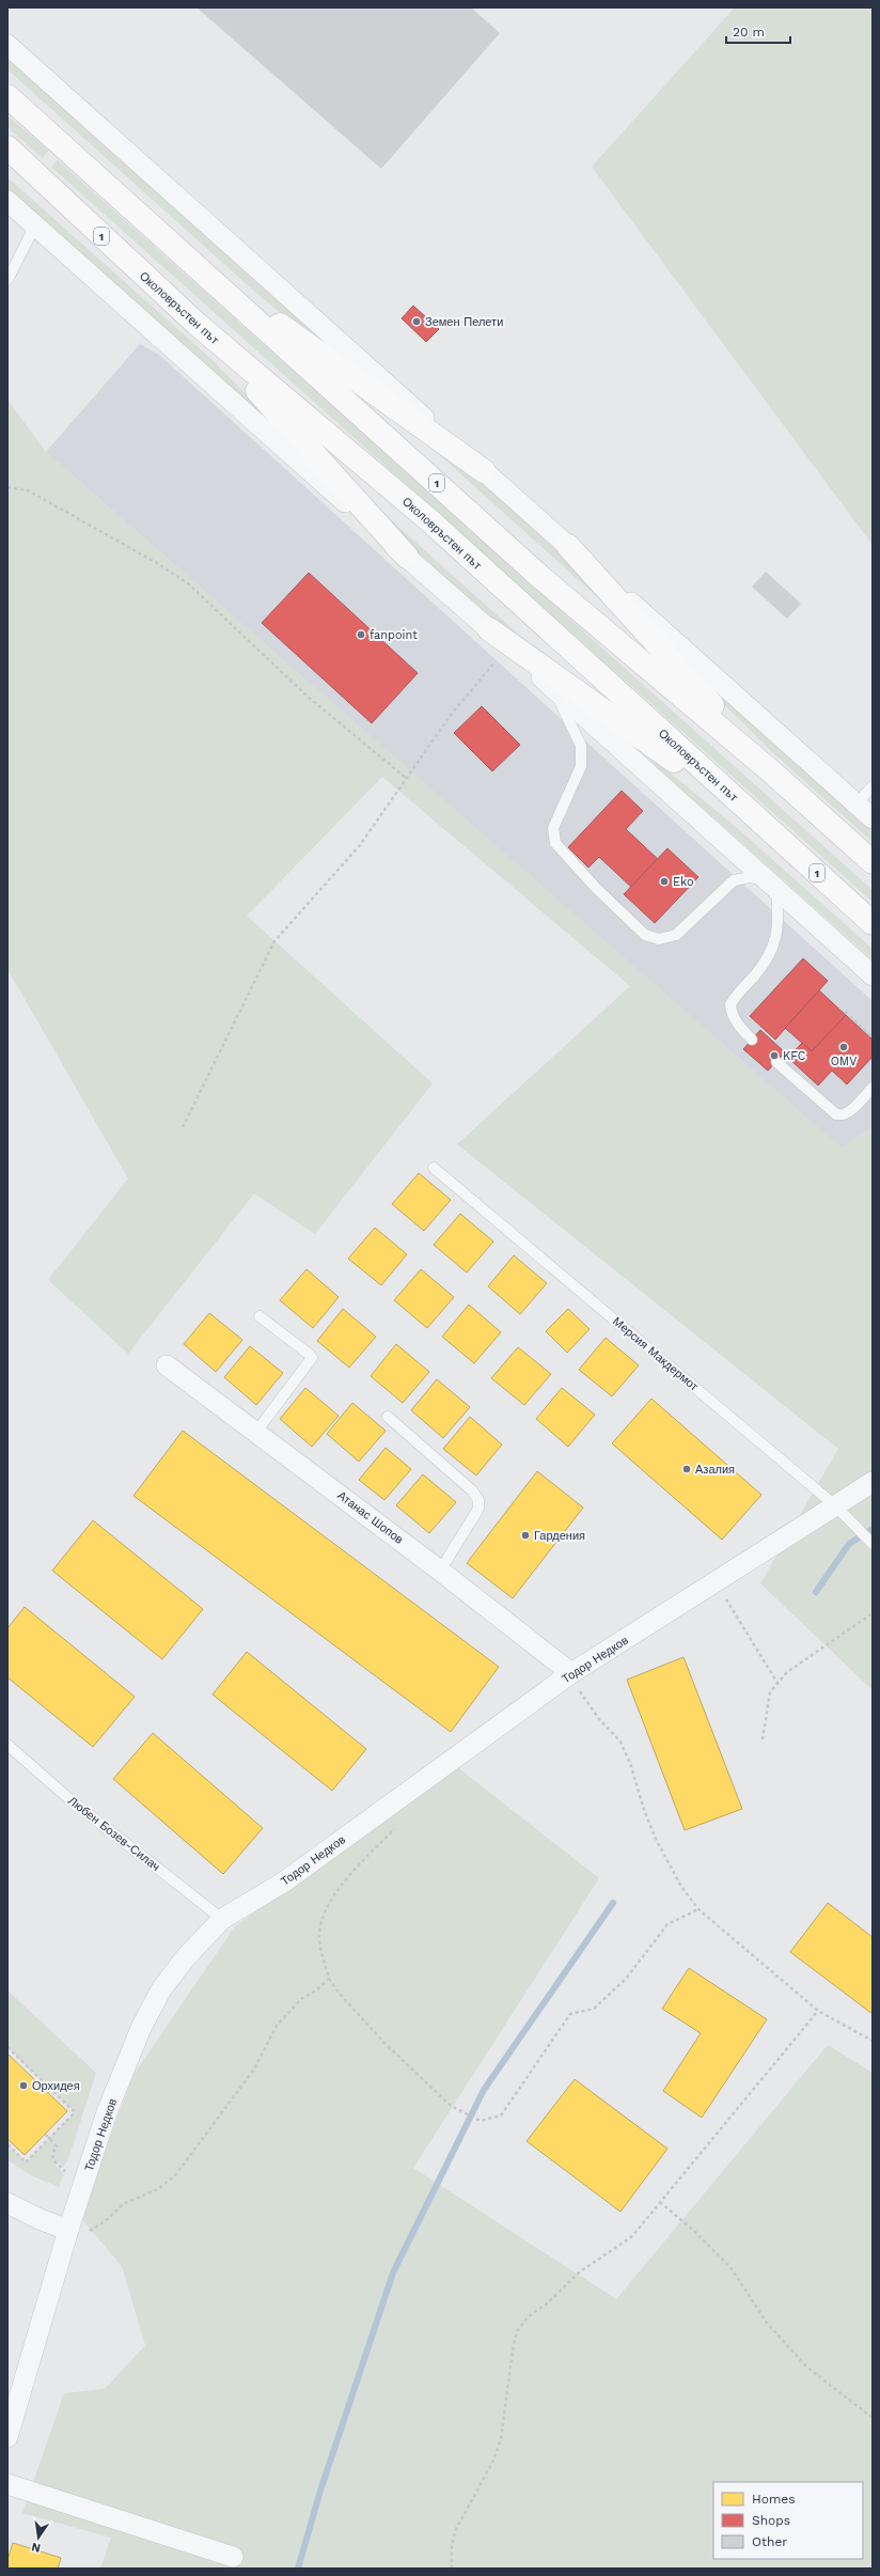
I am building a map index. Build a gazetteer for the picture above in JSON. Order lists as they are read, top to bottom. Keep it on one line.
{"streets":{"highway":["1","Околовръстен път"],"street":["Атанас Шопов","Тодор Недков"],"lane":["Мерсия Макдермот","Любен Бозев-Силач"]},"crossings":[["Мерсия Макдермот","Тодор Недков"],["Атанас Шопов","Тодор Недков"],["Тодор Недков","Любен Бозев-Силач"]],"places":["Земен Пелети","fanpoint","Eko","OMV","KFC","Азалия","Гардения","Орхидея"],"legend":["Homes","Shops","Other"],"scale_bar":"20 m","north":"bottom"}
